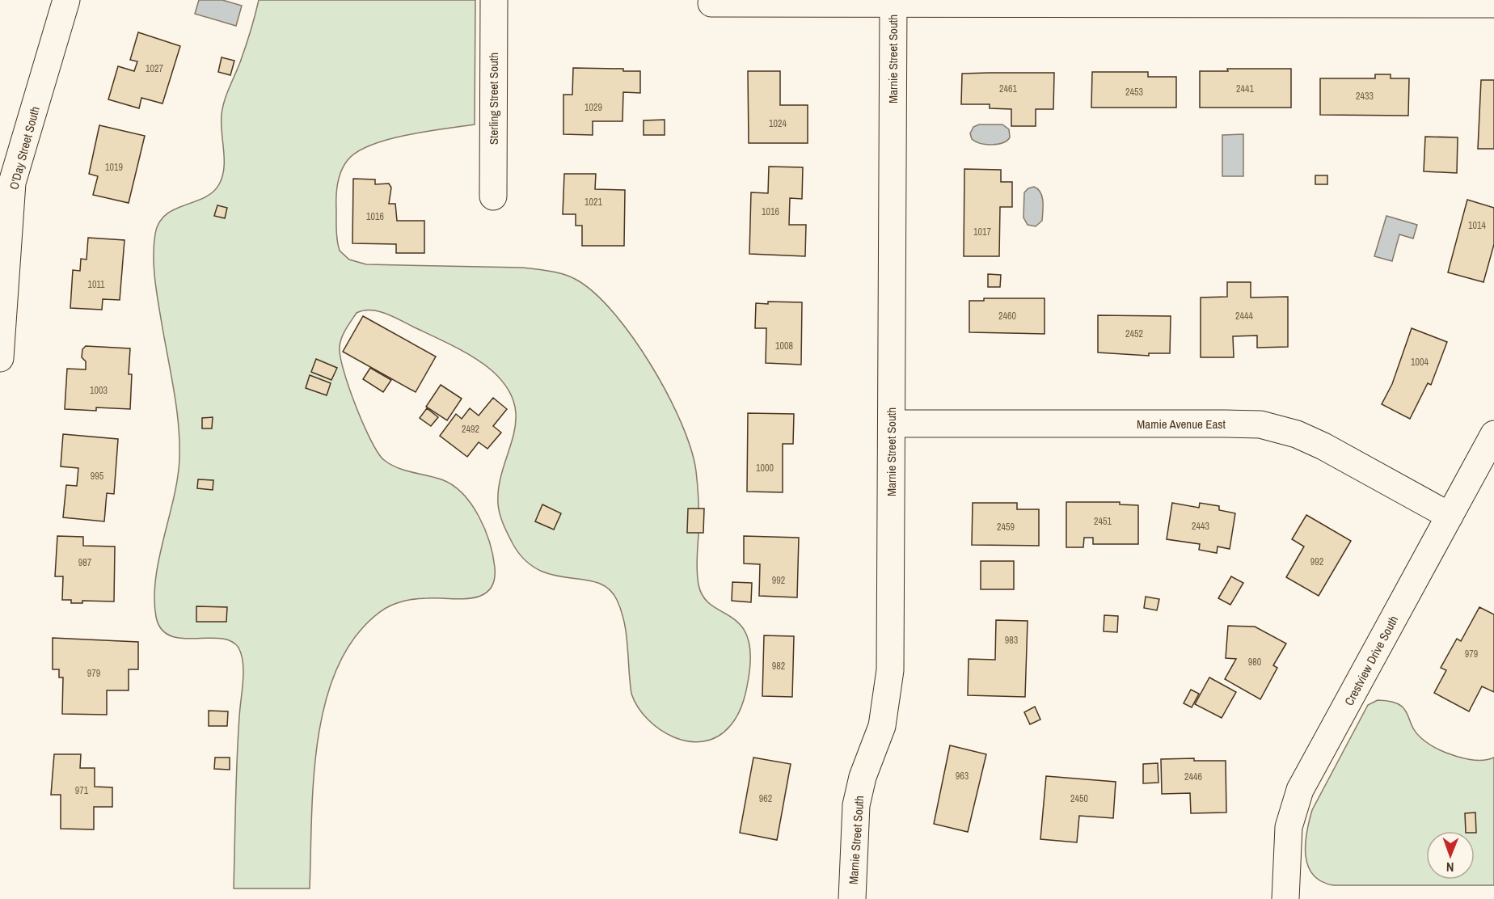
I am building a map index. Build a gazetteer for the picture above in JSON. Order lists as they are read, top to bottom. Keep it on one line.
{"streets":{"street":["Marnie Street South","Sterling Street South","O'Day Street South","Mamie Avenue East","Crestview Drive South"]},"crossings":[["Marnie Street South","Mamie Avenue East"],["Mamie Avenue East","Crestview Drive South"]],"house_numbers":["1027","2461","2441","2453","2433","1029","1024","1019","1021","1016","1016","1014","1017","1011","2460","2444","2452","1008","1004","1003","2492","1000","995","2451","2443","2459","992","987","992","983","979","980","982","979","963","2446","971","962","2450"],"north":"bottom"}
